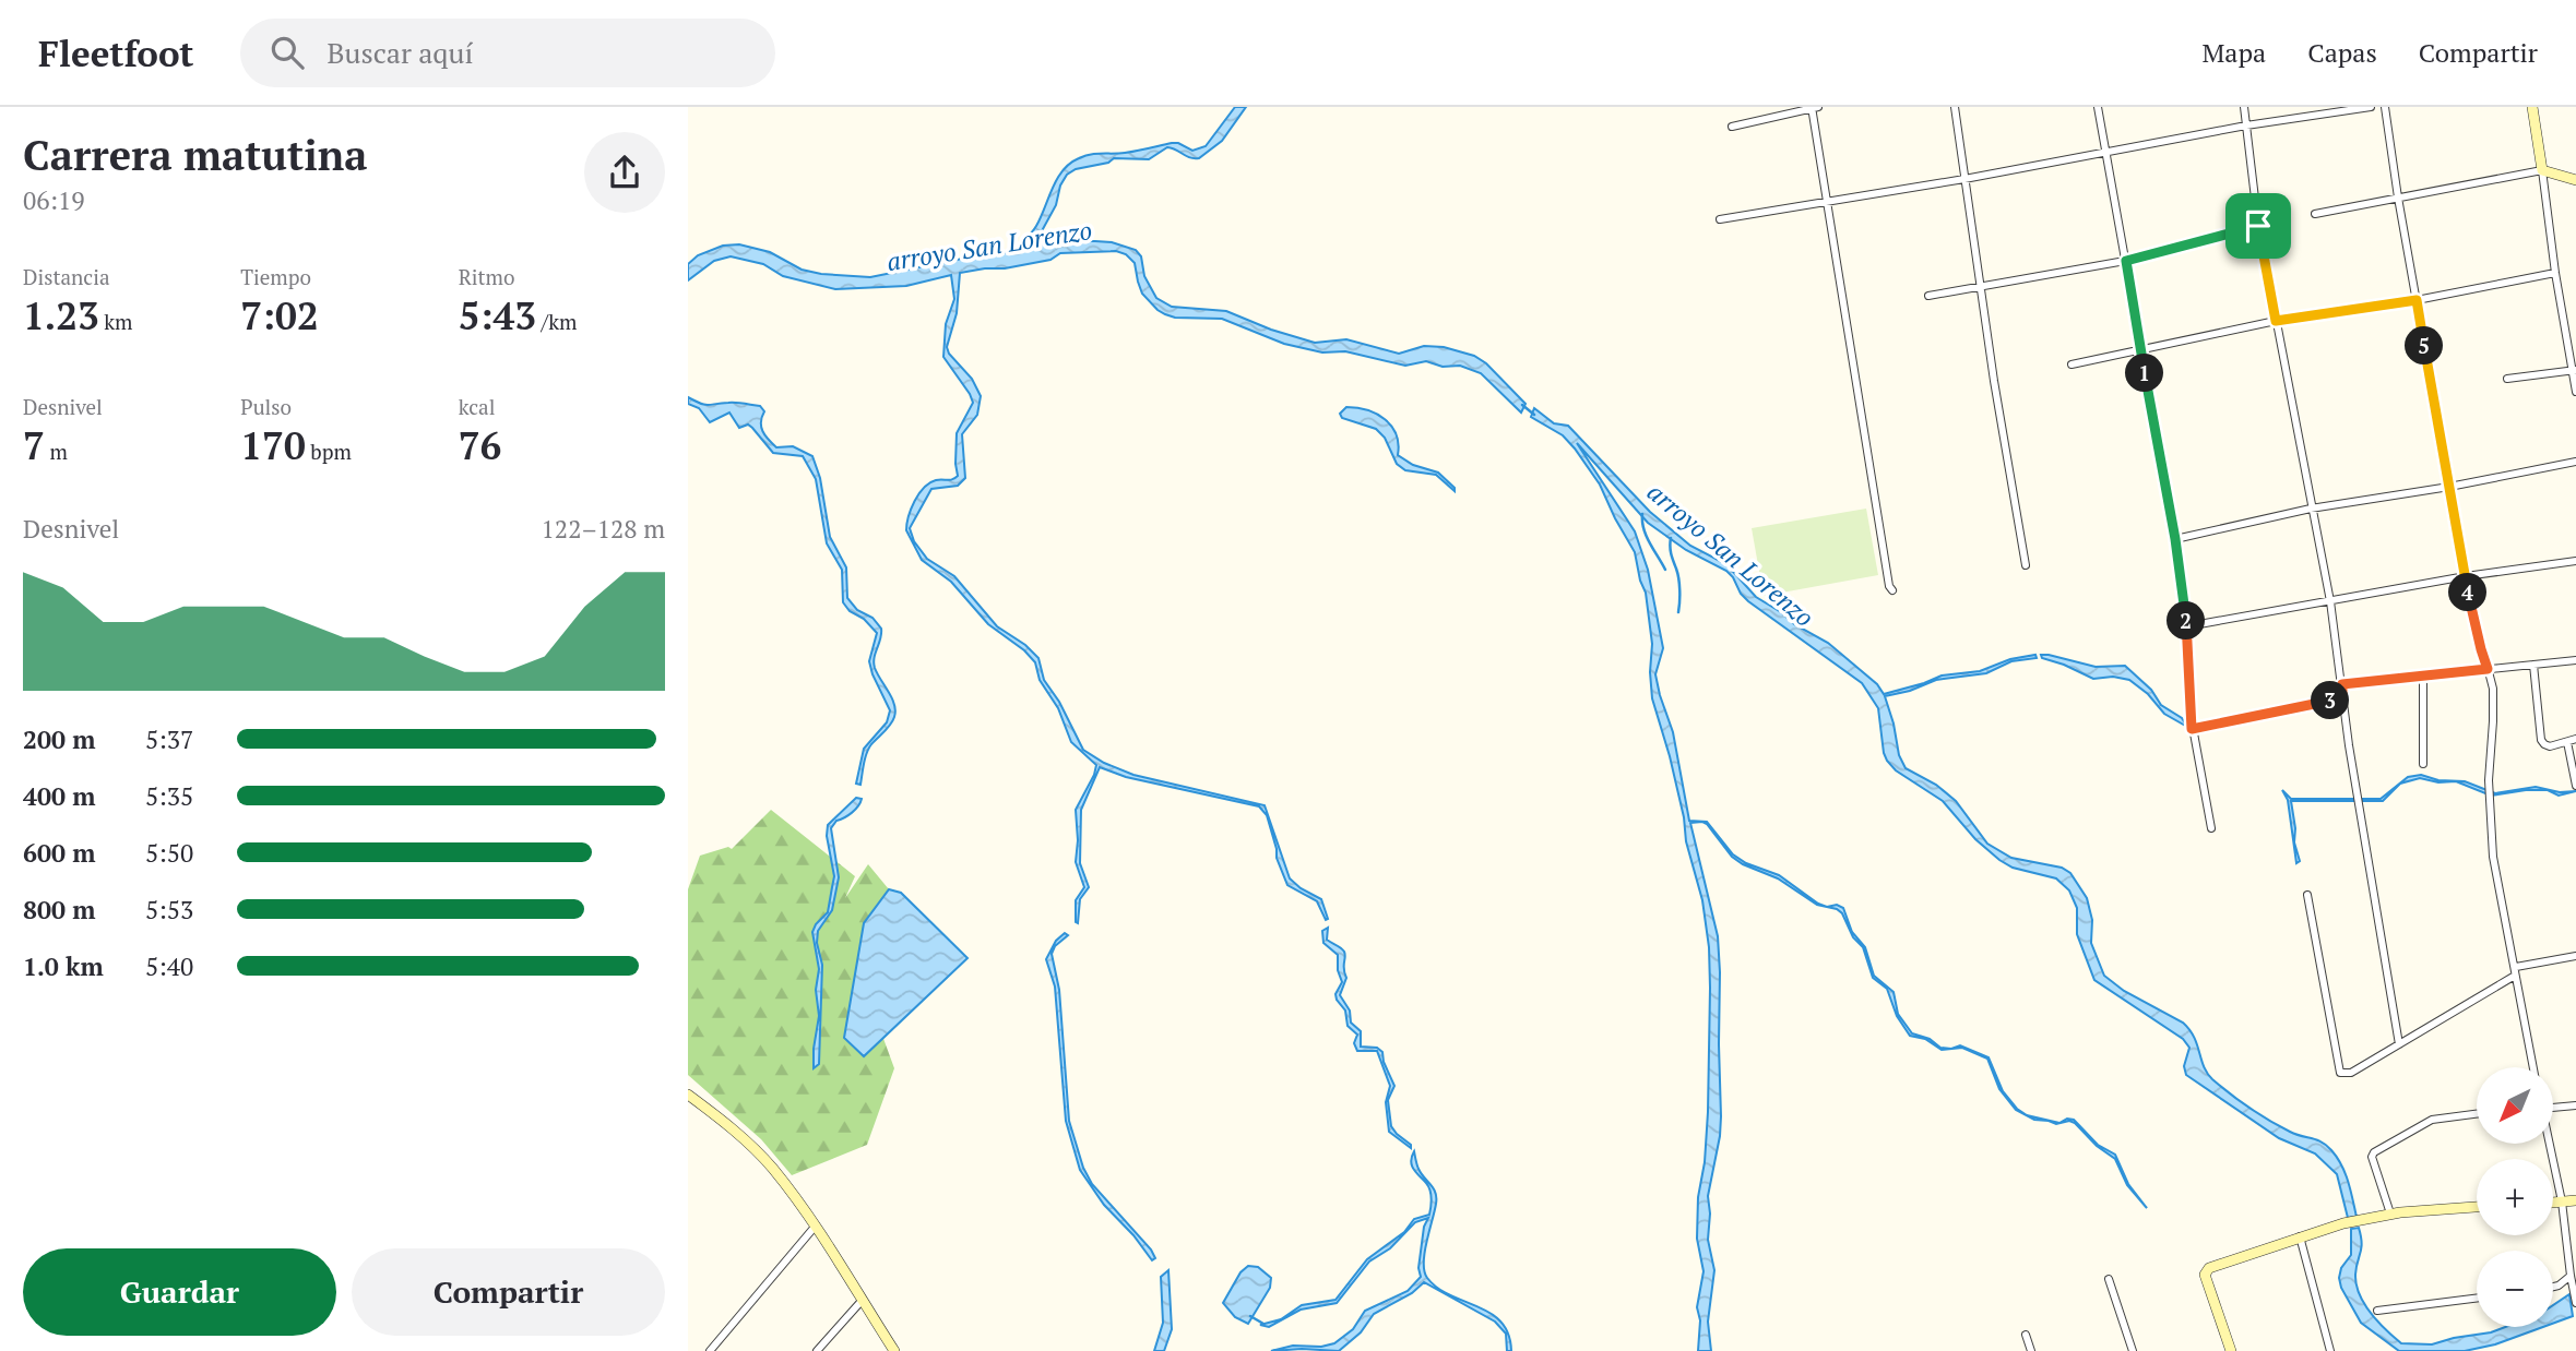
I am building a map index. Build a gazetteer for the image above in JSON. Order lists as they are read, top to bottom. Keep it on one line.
{"water":["arroyo San Lorenzo"],"north":"bottom left","page":{"header":"Fleetfoot","search":"Buscar aquí","nav":["Mapa","Capas","Compartir"],"heading":["Carrera matutina","06:19"],"stats":[["Distancia","1.23 km"],["Tiempo","7:02"],["Ritmo","5:43 /km"],["Desnivel","7 m"],["Pulso","170 bpm"],["kcal","76"]],"pins":["5","1","4","2","3"],"chart":["Desnivel","122–128 m"],"list":[{"name":"200 m","note":"5:37"},{"name":"400 m","note":"5:35"},{"name":"600 m","note":"5:50"},{"name":"800 m","note":"5:53"},{"name":"1.0 km","note":"5:40"}],"map_buttons":["+","−"],"buttons":["Guardar","Compartir"]}}
